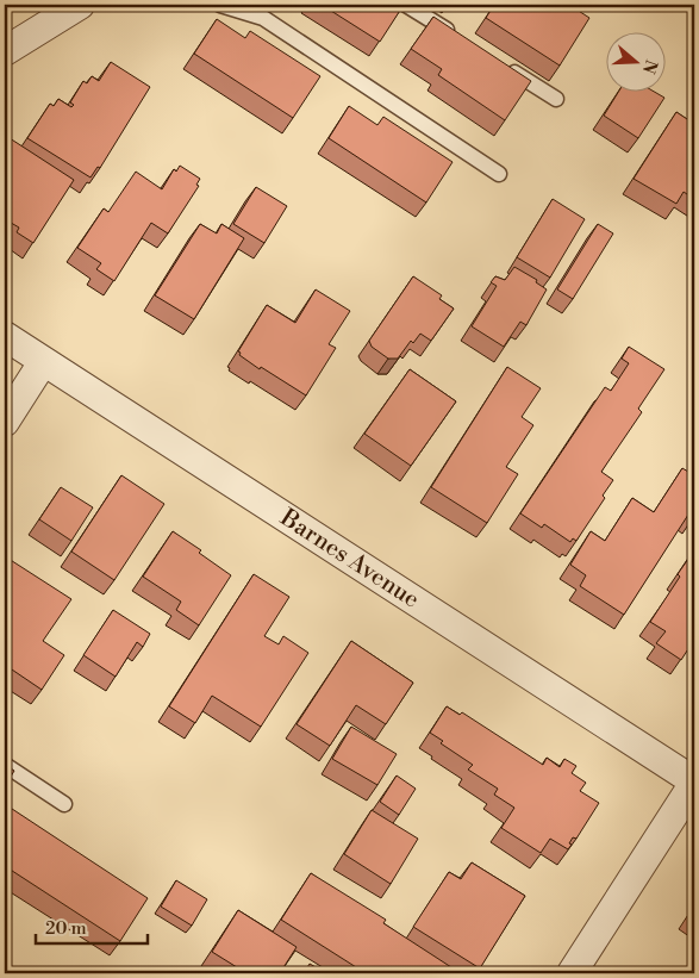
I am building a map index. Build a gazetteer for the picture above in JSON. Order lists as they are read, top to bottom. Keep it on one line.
{"streets":{"street":["Barnes Avenue"]},"scale_bar":"20 m","north":"right"}
